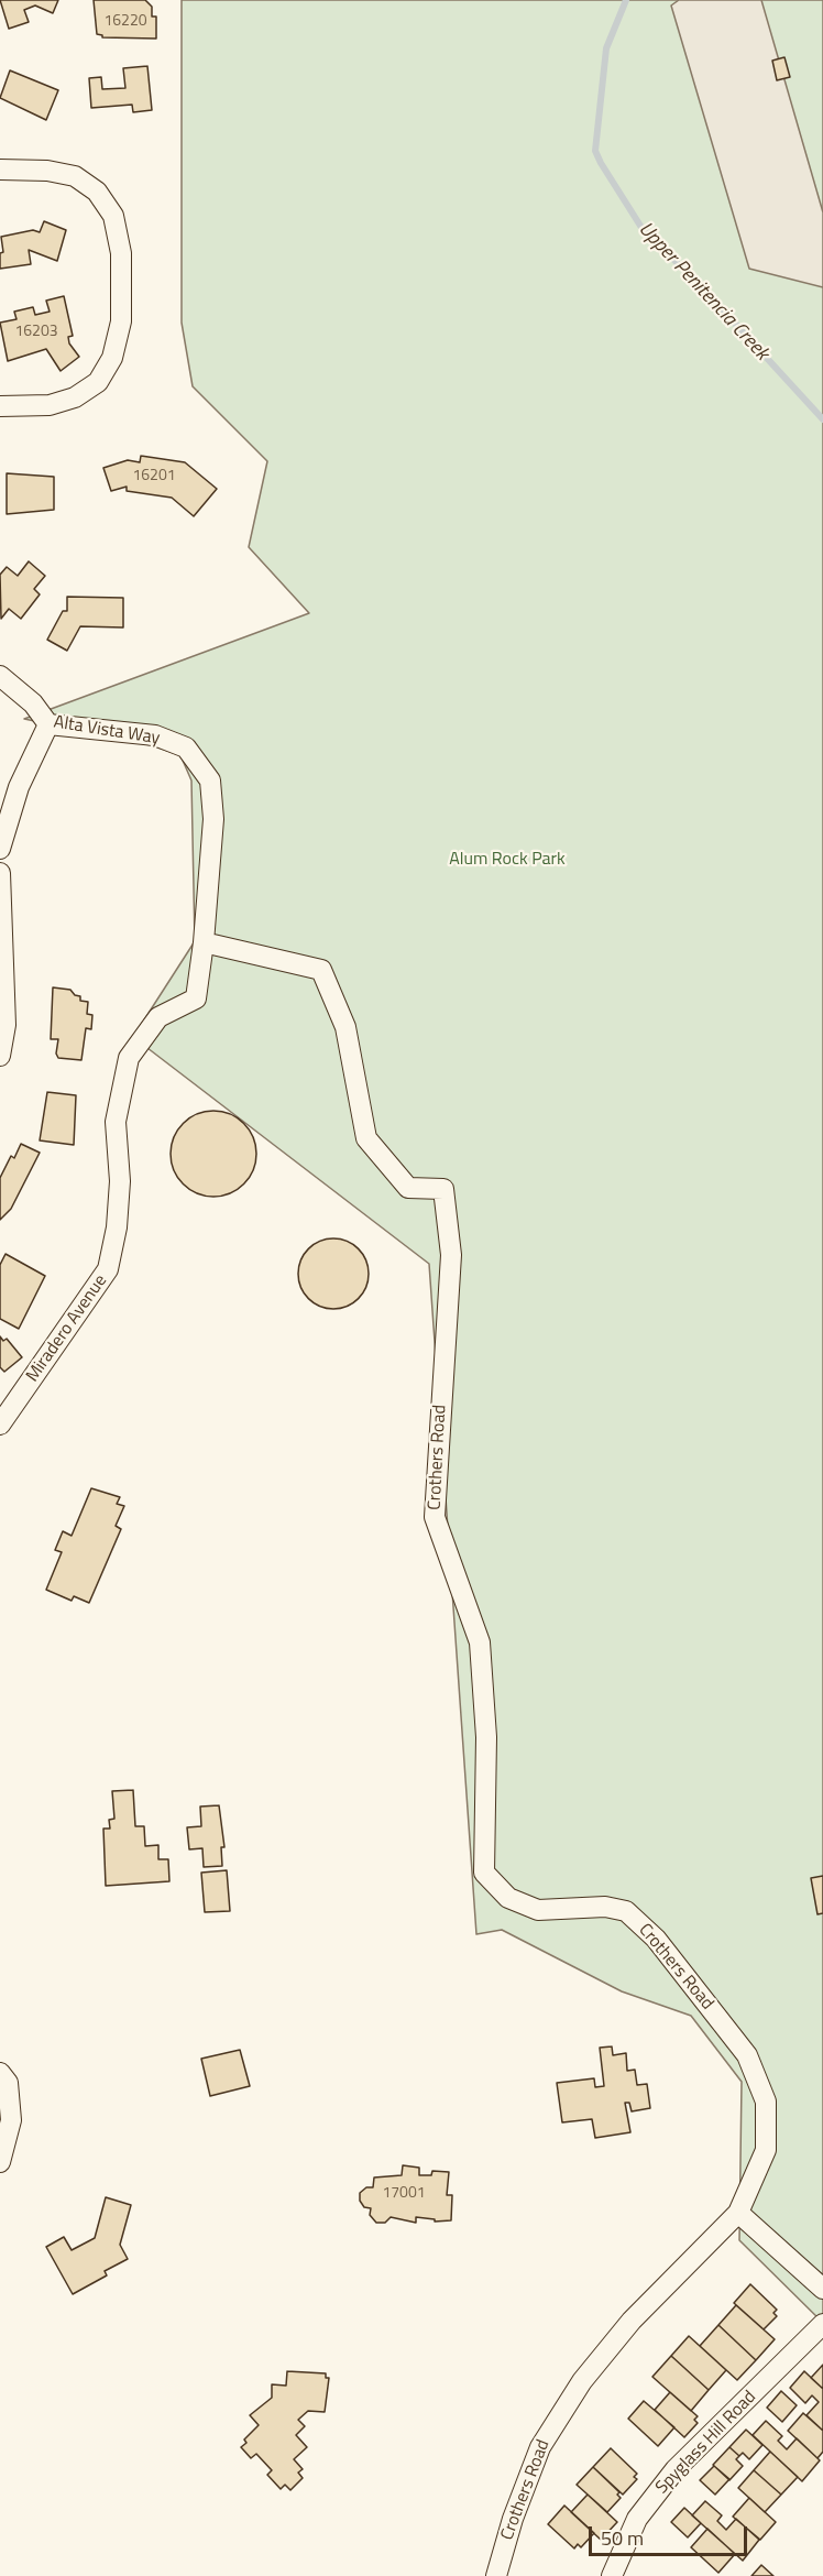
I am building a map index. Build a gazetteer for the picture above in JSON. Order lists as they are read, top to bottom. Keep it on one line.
{"streets":{"street":["Alta Vista Way","Miradero Avenue","Crothers Road","Spyglass Hill Road"]},"crossings":[["Alta Vista Way","Miradero Avenue"],["Alta Vista Way","Crothers Road"],["Miradero Avenue","Crothers Road"]],"water":["Upper Penitencia Creek"],"parks":["Alum Rock Park"],"house_numbers":["16220","16203","16201","17001"],"scale_bar":"50 m"}
